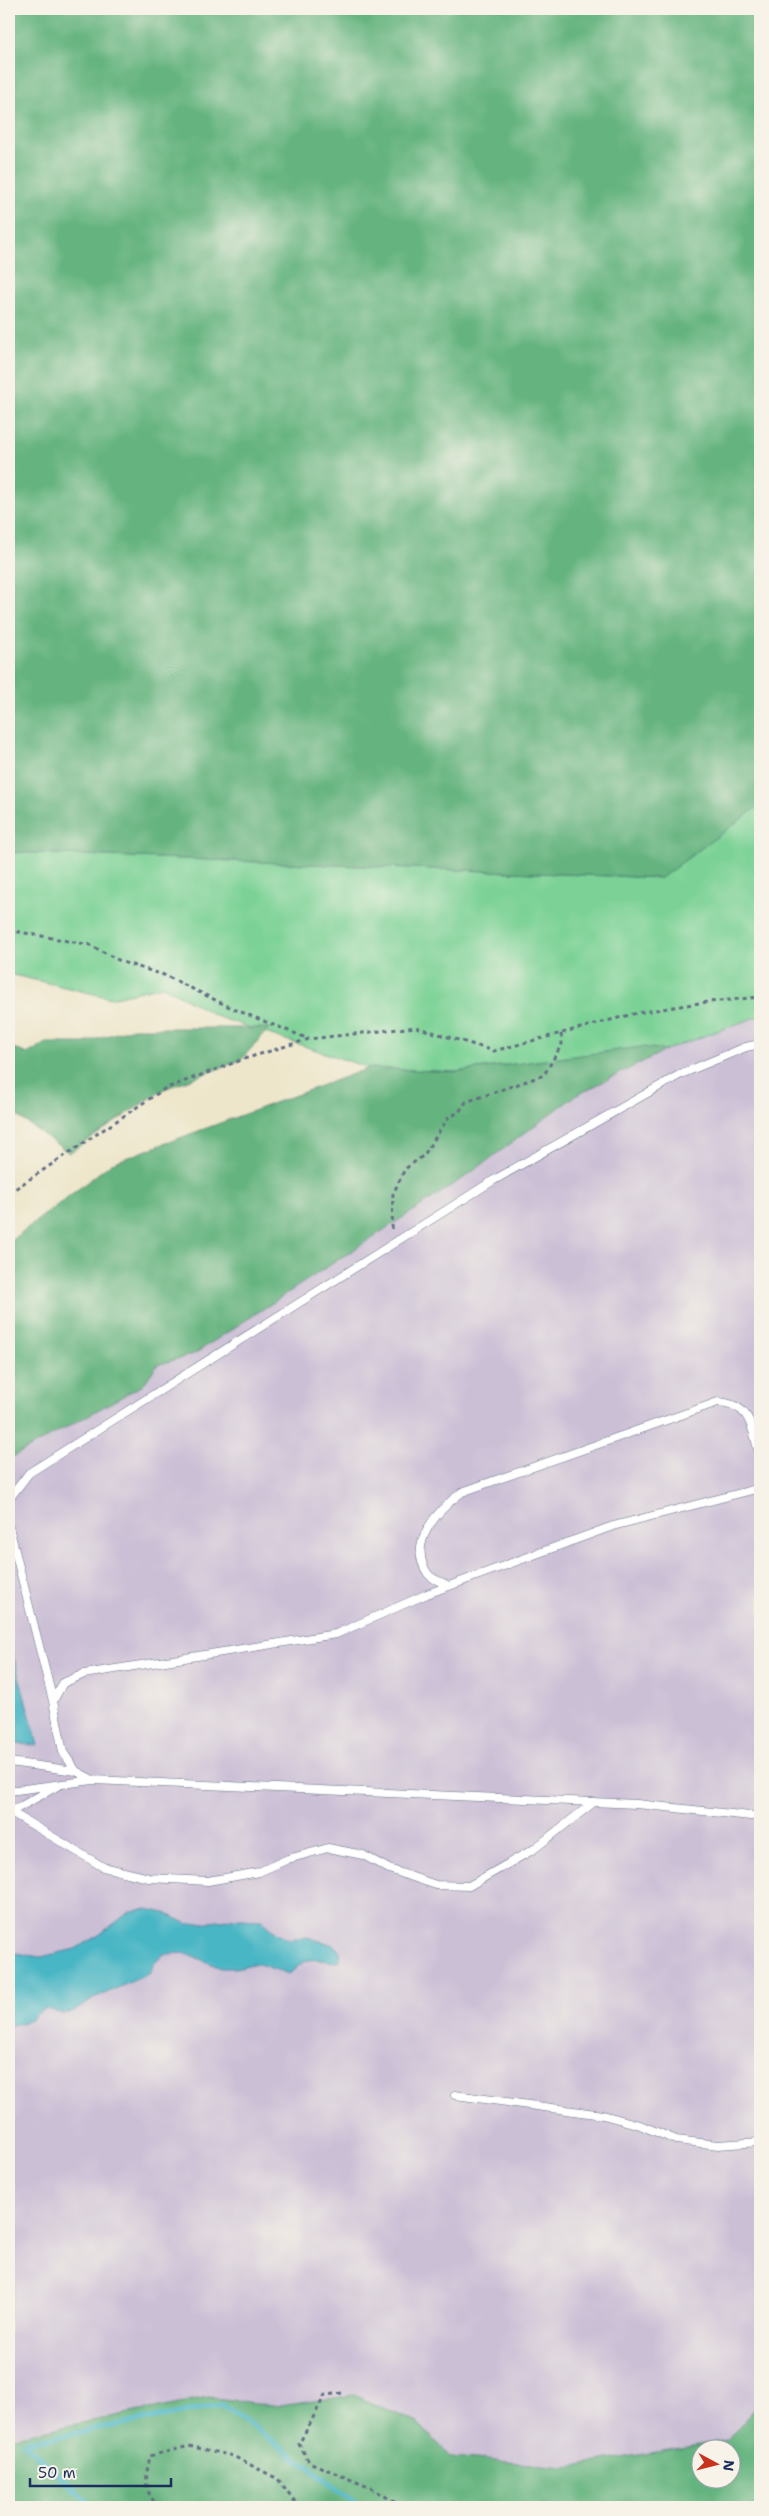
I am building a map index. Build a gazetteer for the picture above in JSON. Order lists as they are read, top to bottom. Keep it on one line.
{"scale_bar":"50 m","north":"right"}
